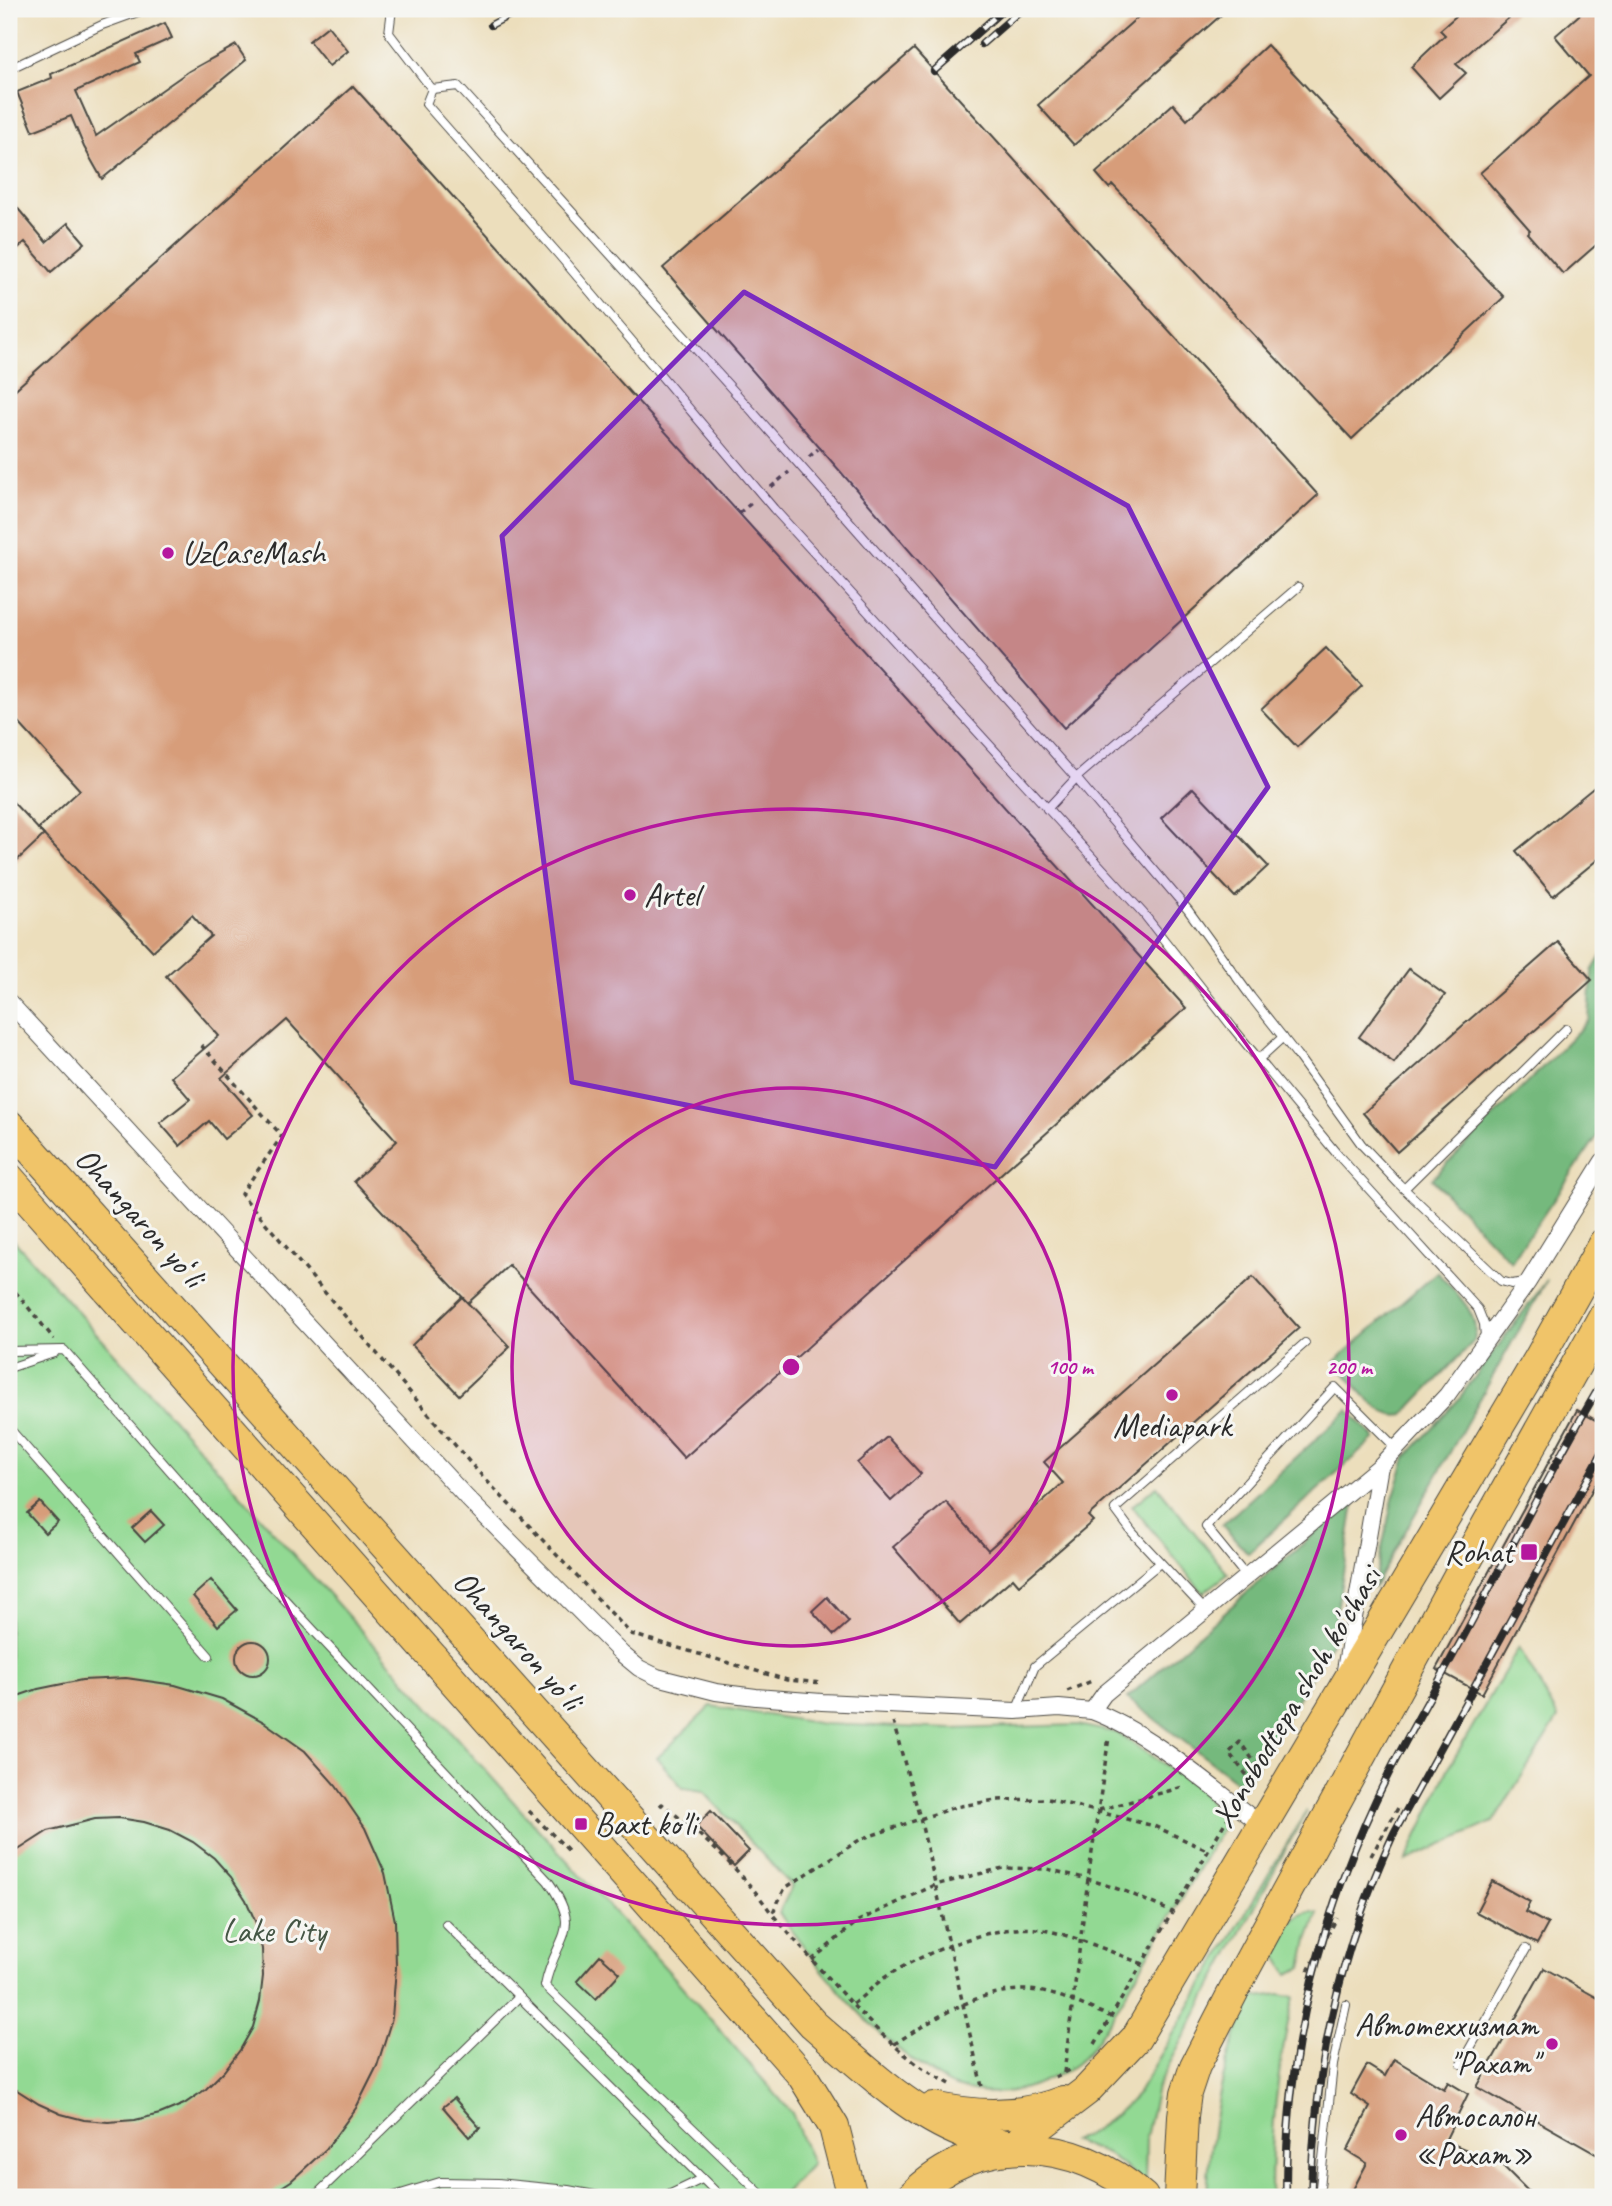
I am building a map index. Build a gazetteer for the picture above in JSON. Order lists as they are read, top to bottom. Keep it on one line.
{"streets":{"highway":["Ohangaron yoʻli","Xonobodtepa shoh ko'chasi"]},"crossings":[["Ohangaron yoʻli","Xonobodtepa shoh ko'chasi"]],"parks":["Lake City"],"places":{"other":["UzCaseMash","Artel","Mediapark","Автотеххизмат \"Рахат\"","Автосалон «Рахат»"],"transit":["Rohat","Baxt ko'li"]},"rings":["100 m","200 m"]}
